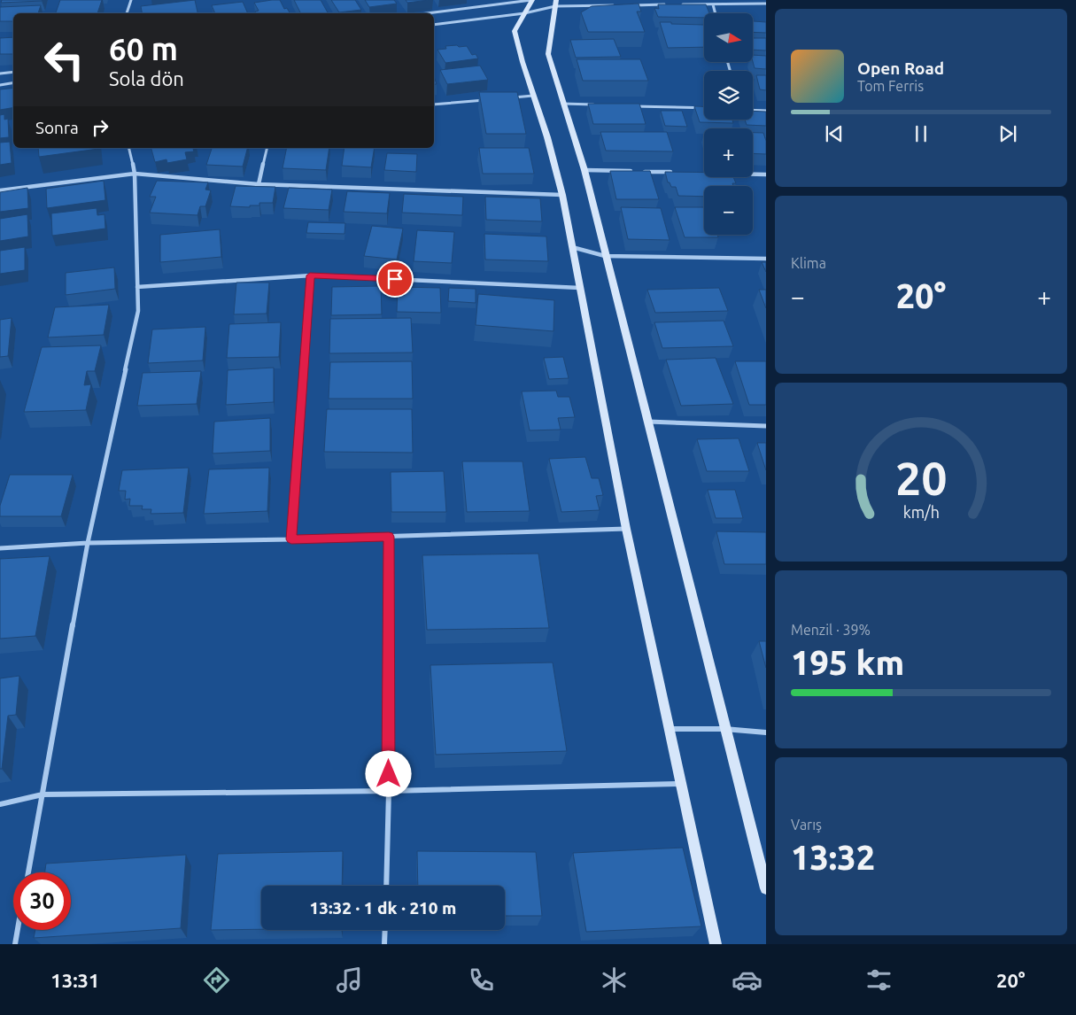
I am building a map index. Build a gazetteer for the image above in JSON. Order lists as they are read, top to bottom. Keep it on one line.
{"north":"right","page":{"map_buttons":["+","−"],"turn":["60 m","Sola dön"],"song":["Open Road","Tom Ferris"],"then":"Sonra","tile":["Klima",["Menzil · 39%","195 km"],["Varış","13:32"]],"heat":["−","20°","+"],"limit":"30","trip":"13:32 · 1 dk · 210 m","tabs":["13:31","20°"],"gauge":["20","km/h"]}}
